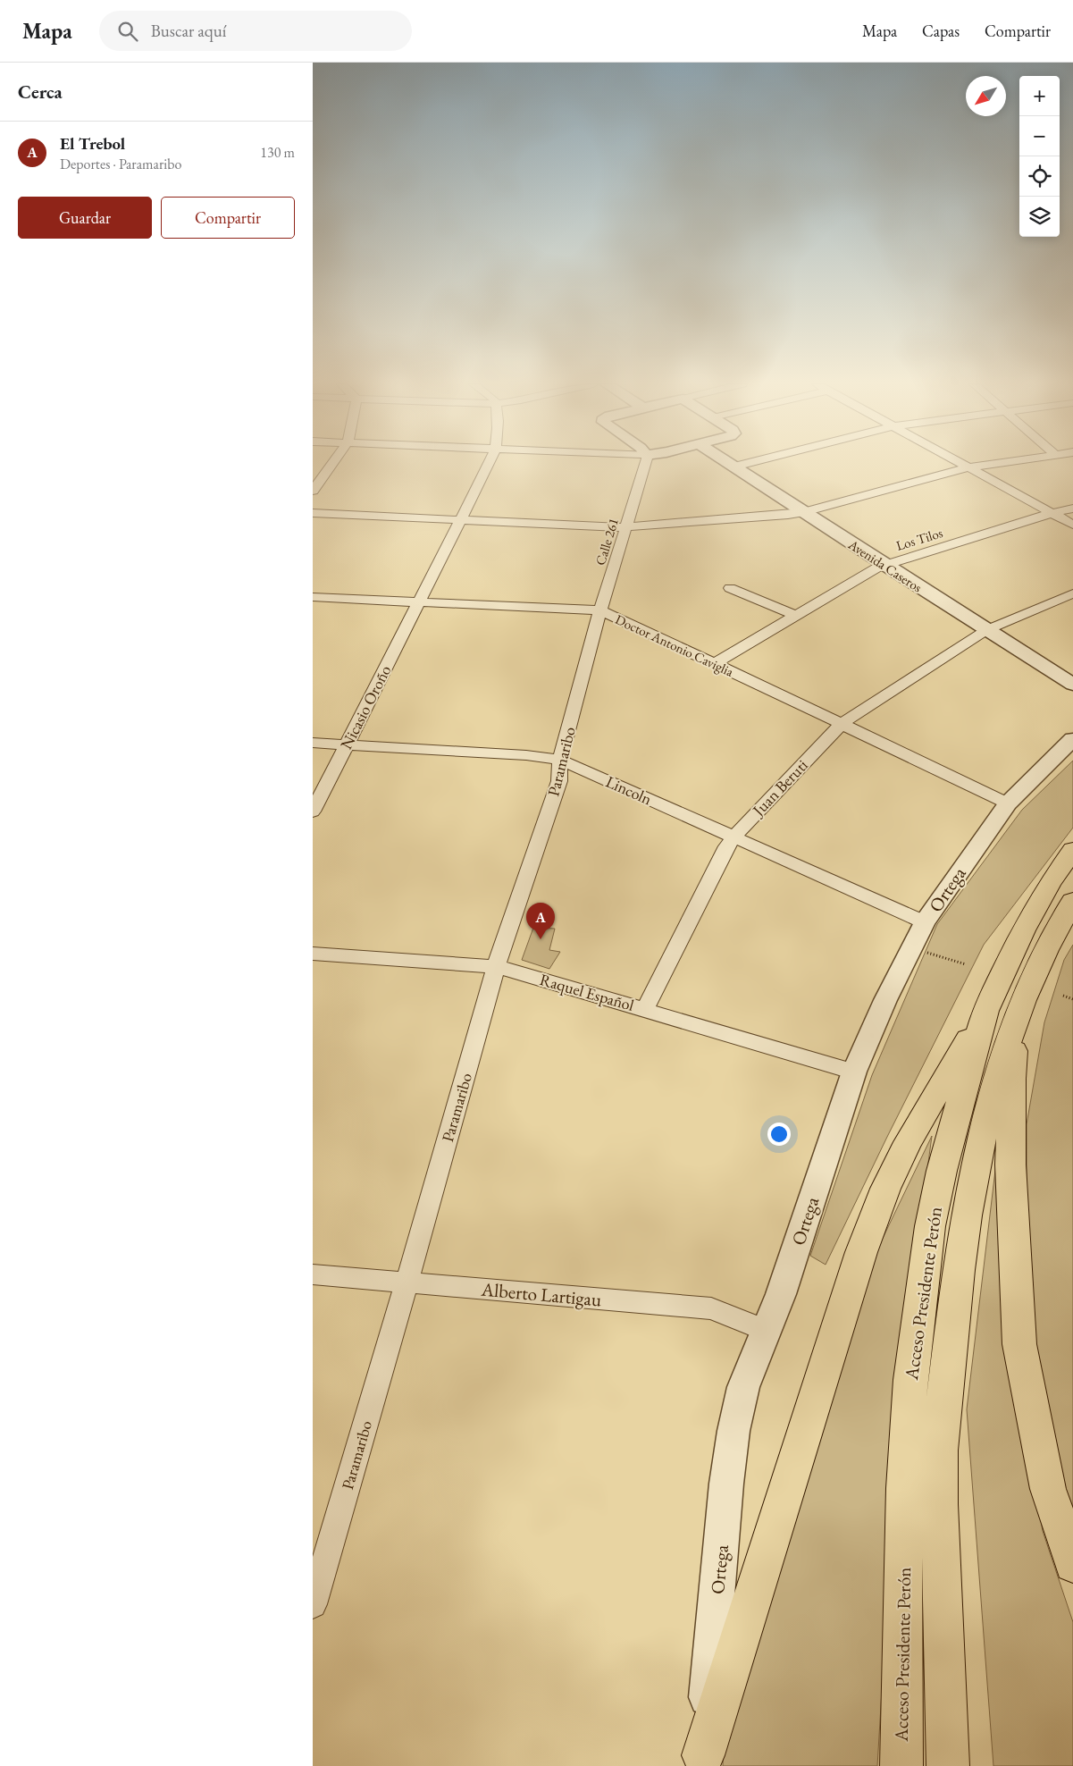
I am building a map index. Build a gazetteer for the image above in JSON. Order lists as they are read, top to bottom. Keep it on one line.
{"streets":{"highway":["Acceso Presidente Perón"],"street":["Los Tilos","Calle 261","Avenida Caseros","Doctor Antonio Caviglia","Nicasio Oroño","Paramaribo","Juan Beruti","Lincoln","Ortega","Raquel Español","Alberto Lartigau"]},"crossings":[["Los Tilos","Avenida Caseros"],["Los Tilos","Doctor Antonio Caviglia"],["Calle 261","Doctor Antonio Caviglia"],["Calle 261","Paramaribo"],["Avenida Caseros","Juan Beruti"],["Doctor Antonio Caviglia","Nicasio Oroño"],["Doctor Antonio Caviglia","Paramaribo"],["Doctor Antonio Caviglia","Juan Beruti"],["Doctor Antonio Caviglia","Ortega"],["Nicasio Oroño","Lincoln"],["Paramaribo","Lincoln"],["Paramaribo","Raquel Español"],["Paramaribo","Alberto Lartigau"],["Juan Beruti","Lincoln"],["Juan Beruti","Raquel Español"],["Lincoln","Ortega"],["Ortega","Raquel Español"],["Ortega","Alberto Lartigau"]],"north":"bottom left","page":{"header":"Mapa","search":"Buscar aquí","nav":["Mapa","Capas","Compartir"],"heading":"Cerca","map_buttons":["+","−"],"list":[{"mark":"A","name":"El Trebol","note":"Deportes · Paramaribo","value":"130 m"}],"buttons":["Guardar","Compartir"],"pins":"A"}}
